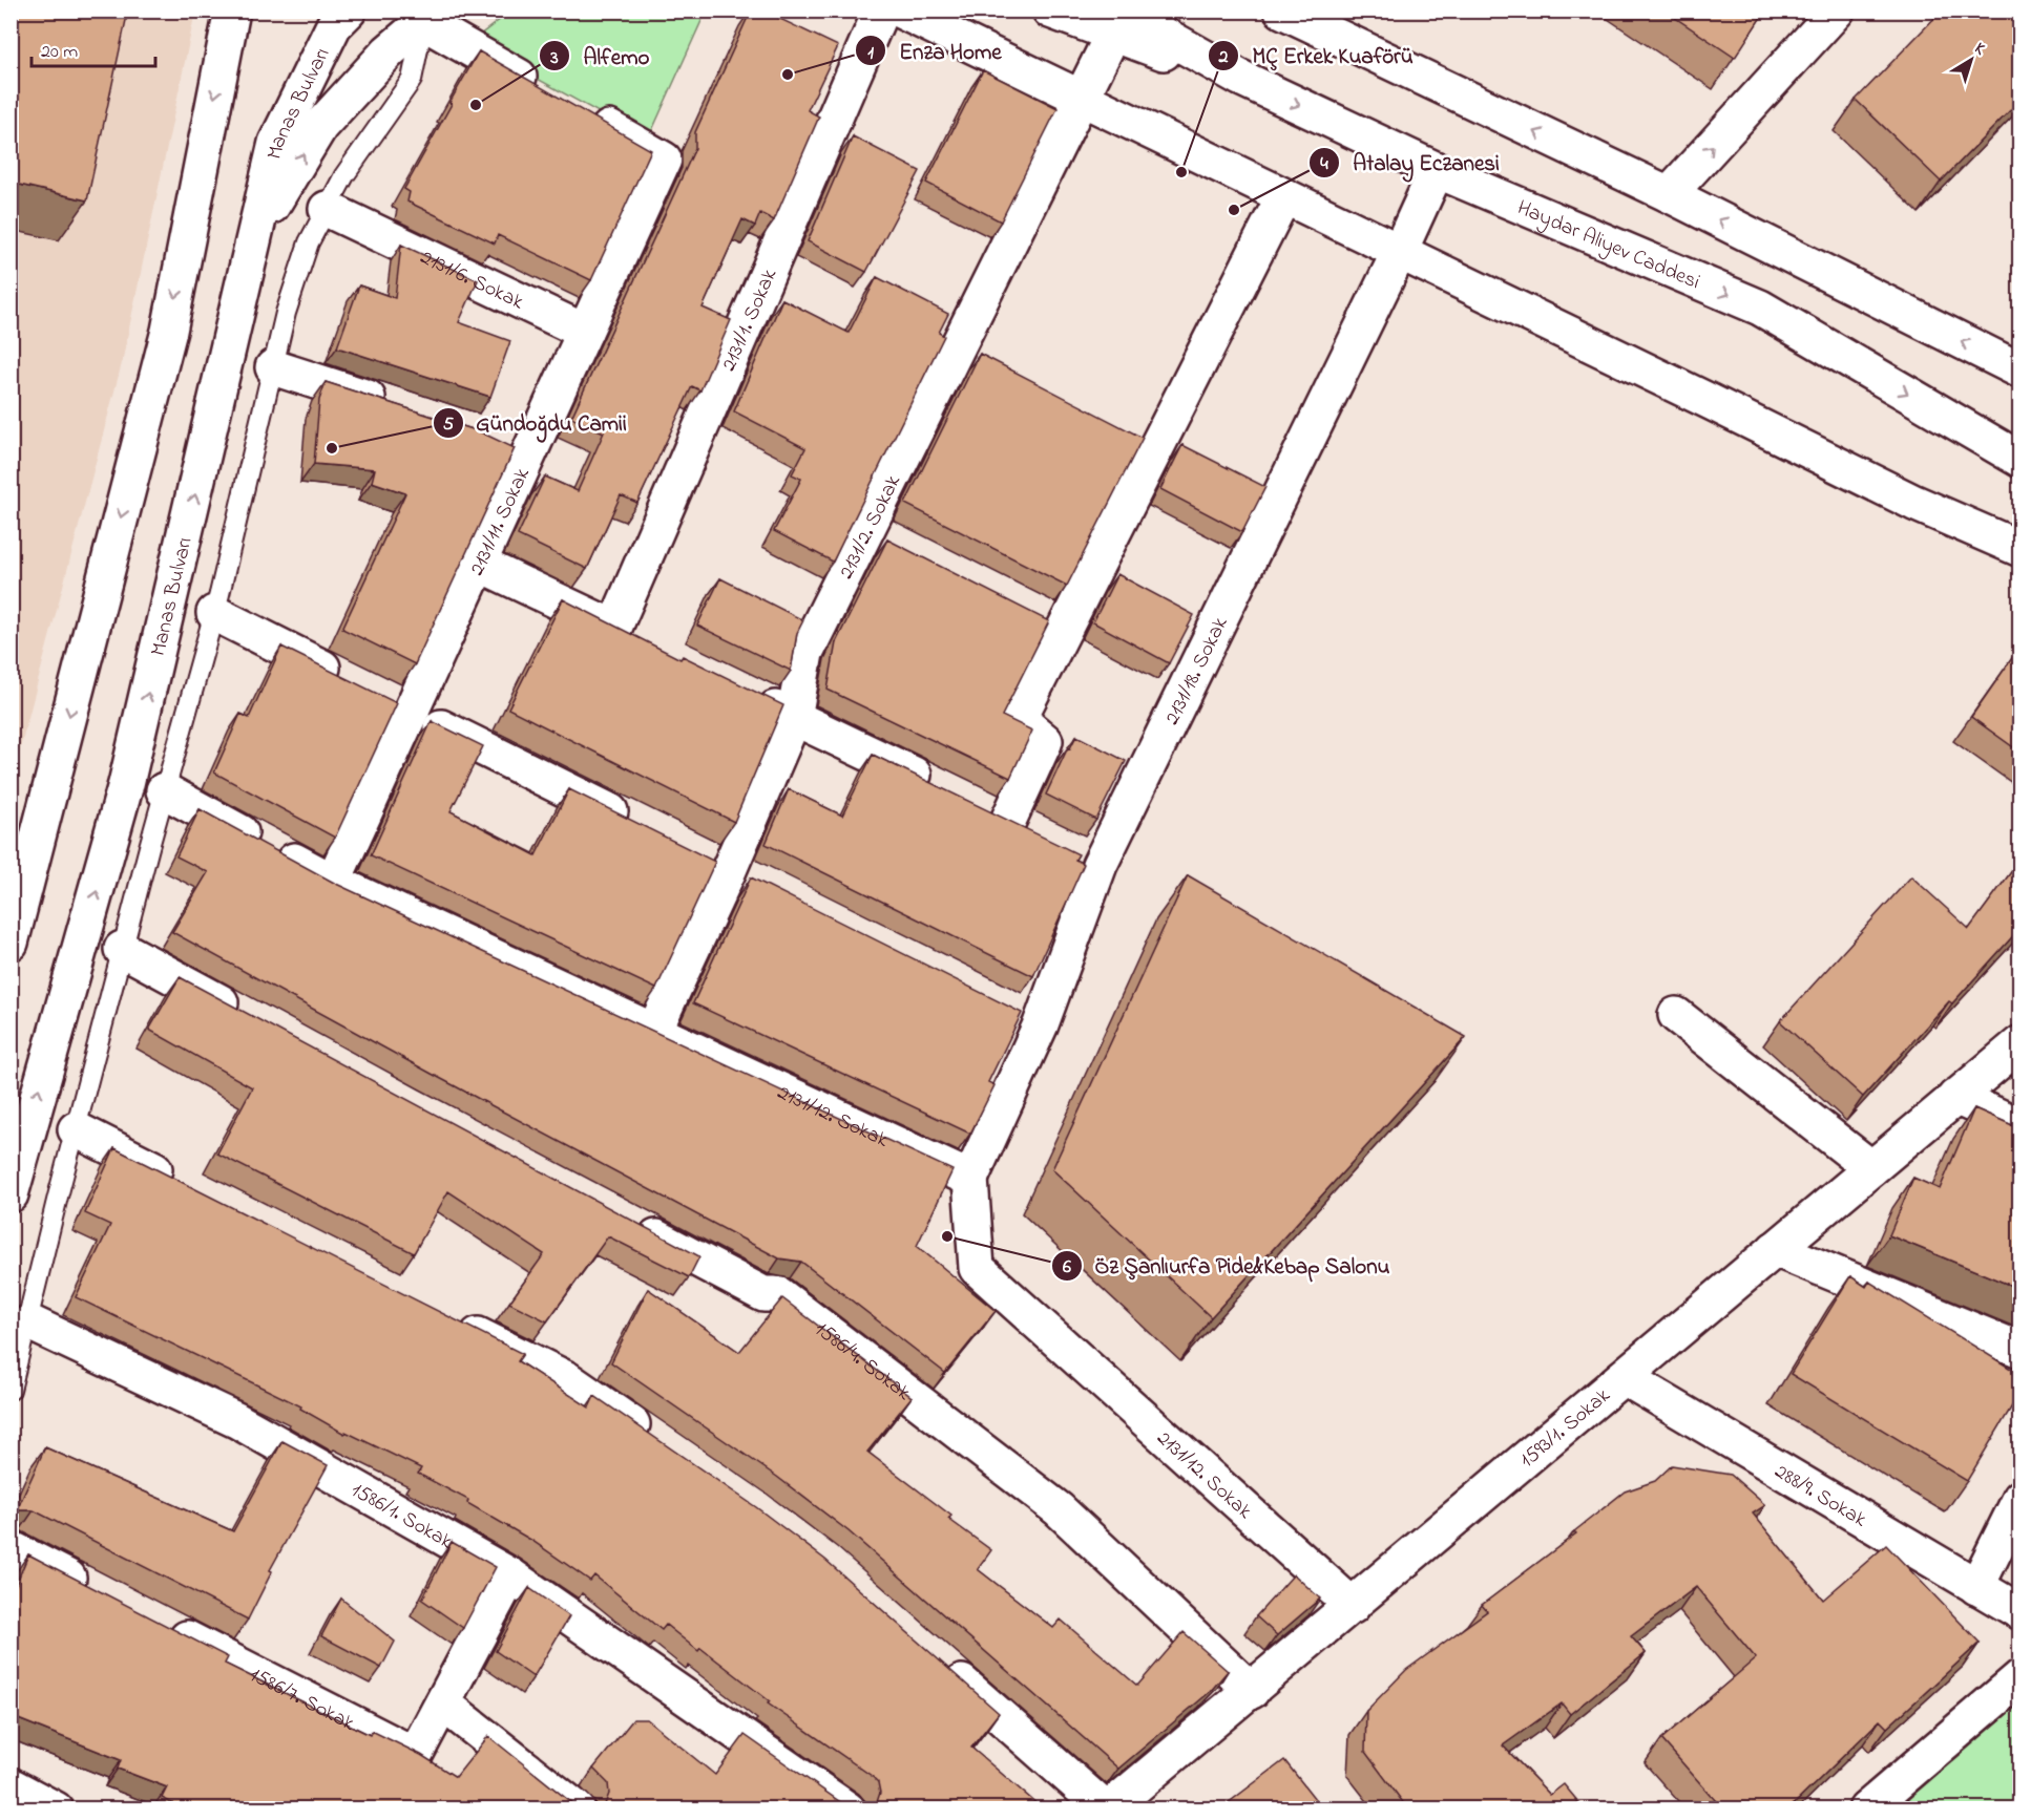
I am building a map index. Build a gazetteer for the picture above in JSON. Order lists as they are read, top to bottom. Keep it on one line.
{"streets":{"street":["Manas Bulvarı","Haydar Aliyev Caddesi","2131/6. Sokak","2131/1. Sokak","2131/11. Sokak","2131/2. Sokak","2131/18. Sokak","2131/12. Sokak","1586/4. Sokak","1593/1. Sokak","288/9. Sokak","1586/1. Sokak","1586/7. Sokak"]},"crossings":[["Haydar Aliyev Caddesi","2131/2. Sokak"],["Haydar Aliyev Caddesi","2131/18. Sokak"],["2131/6. Sokak","2131/11. Sokak"],["2131/11. Sokak","2131/12. Sokak"],["2131/2. Sokak","2131/12. Sokak"],["2131/18. Sokak","2131/12. Sokak"],["2131/12. Sokak","1593/1. Sokak"],["1586/4. Sokak","1593/1. Sokak"],["1593/1. Sokak","288/9. Sokak"],["1586/1. Sokak","1586/7. Sokak"]],"places":["Enza Home","Alfemo","MÇ Erkek Kuaförü","Atalay Eczanesi","Gündoğdu Camii","Öz Şanlıurfa Pide&Kebap Salonu"],"scale_bar":"20 m","north":"top right"}
